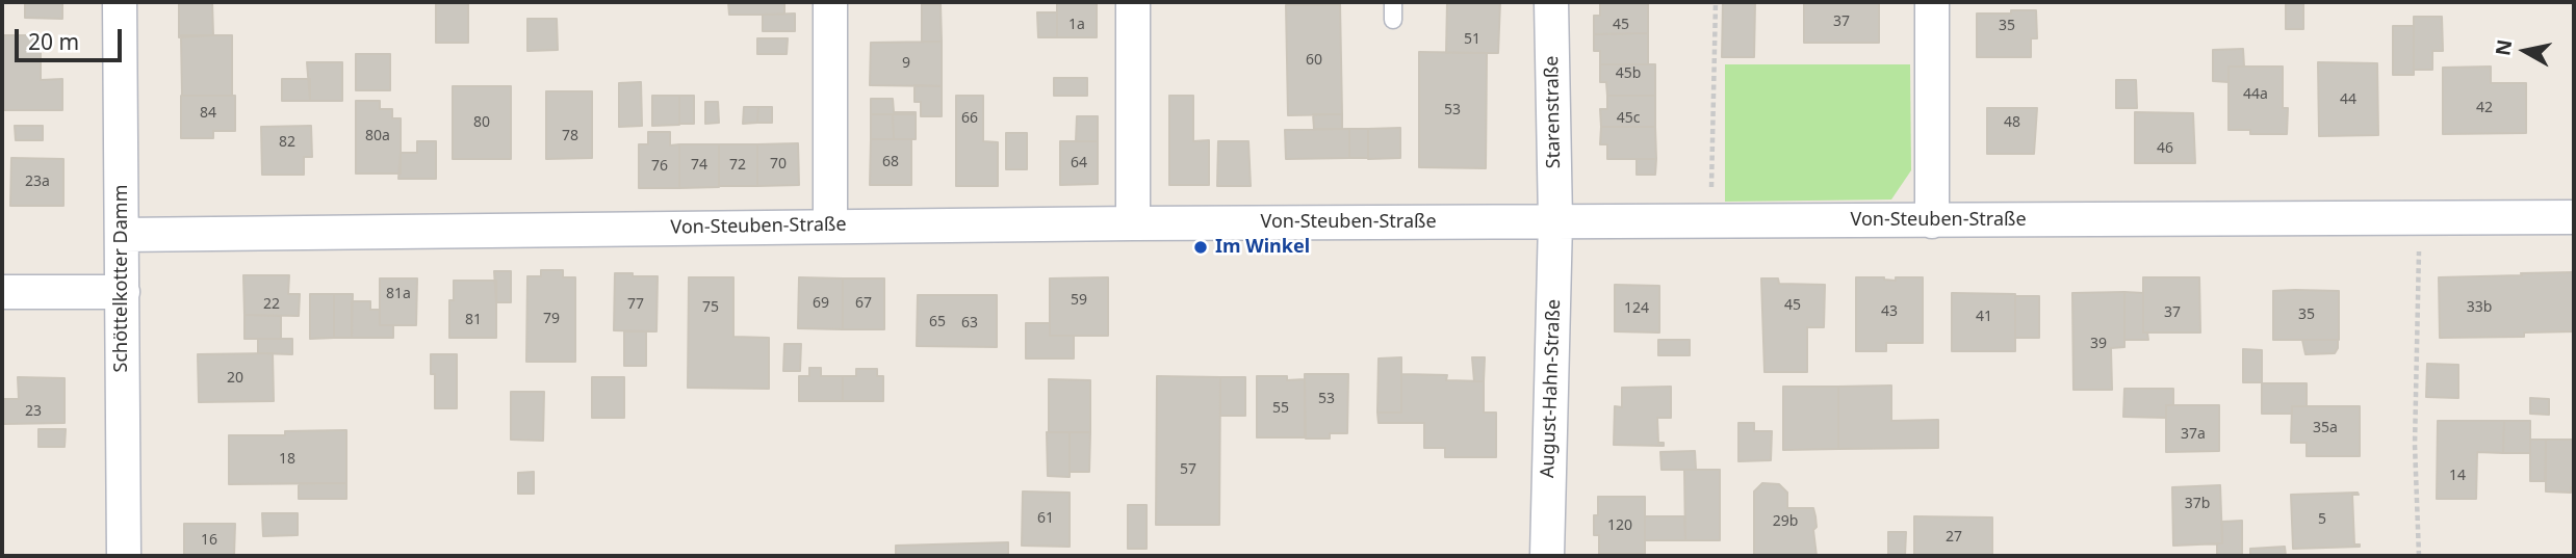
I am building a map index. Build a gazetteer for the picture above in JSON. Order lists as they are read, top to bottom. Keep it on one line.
{"streets":{"street":["Starenstraße","Von-Steuben-Straße","Schöttelkotter Damm","August-Hahn-Straße"]},"crossings":[["Starenstraße","Von-Steuben-Straße"],["Starenstraße","August-Hahn-Straße"],["Von-Steuben-Straße","Schöttelkotter Damm"],["Von-Steuben-Straße","August-Hahn-Straße"]],"places":["Im Winkel"],"house_numbers":["37","1a","45","35","51","60","9","45b","44a","44","42","53","84","66","45c","80","48","80a","78","82","46","68","64","70","74","72","76","23a","81a","59","69","67","22","77","45","75","33b","124","43","37","35","41","79","81","65","63","39","20","53","55","23","35a","37a","18","57","14","37b","61","5","29b","120","27","16"],"scale_bar":"20 m","north":"left"}
